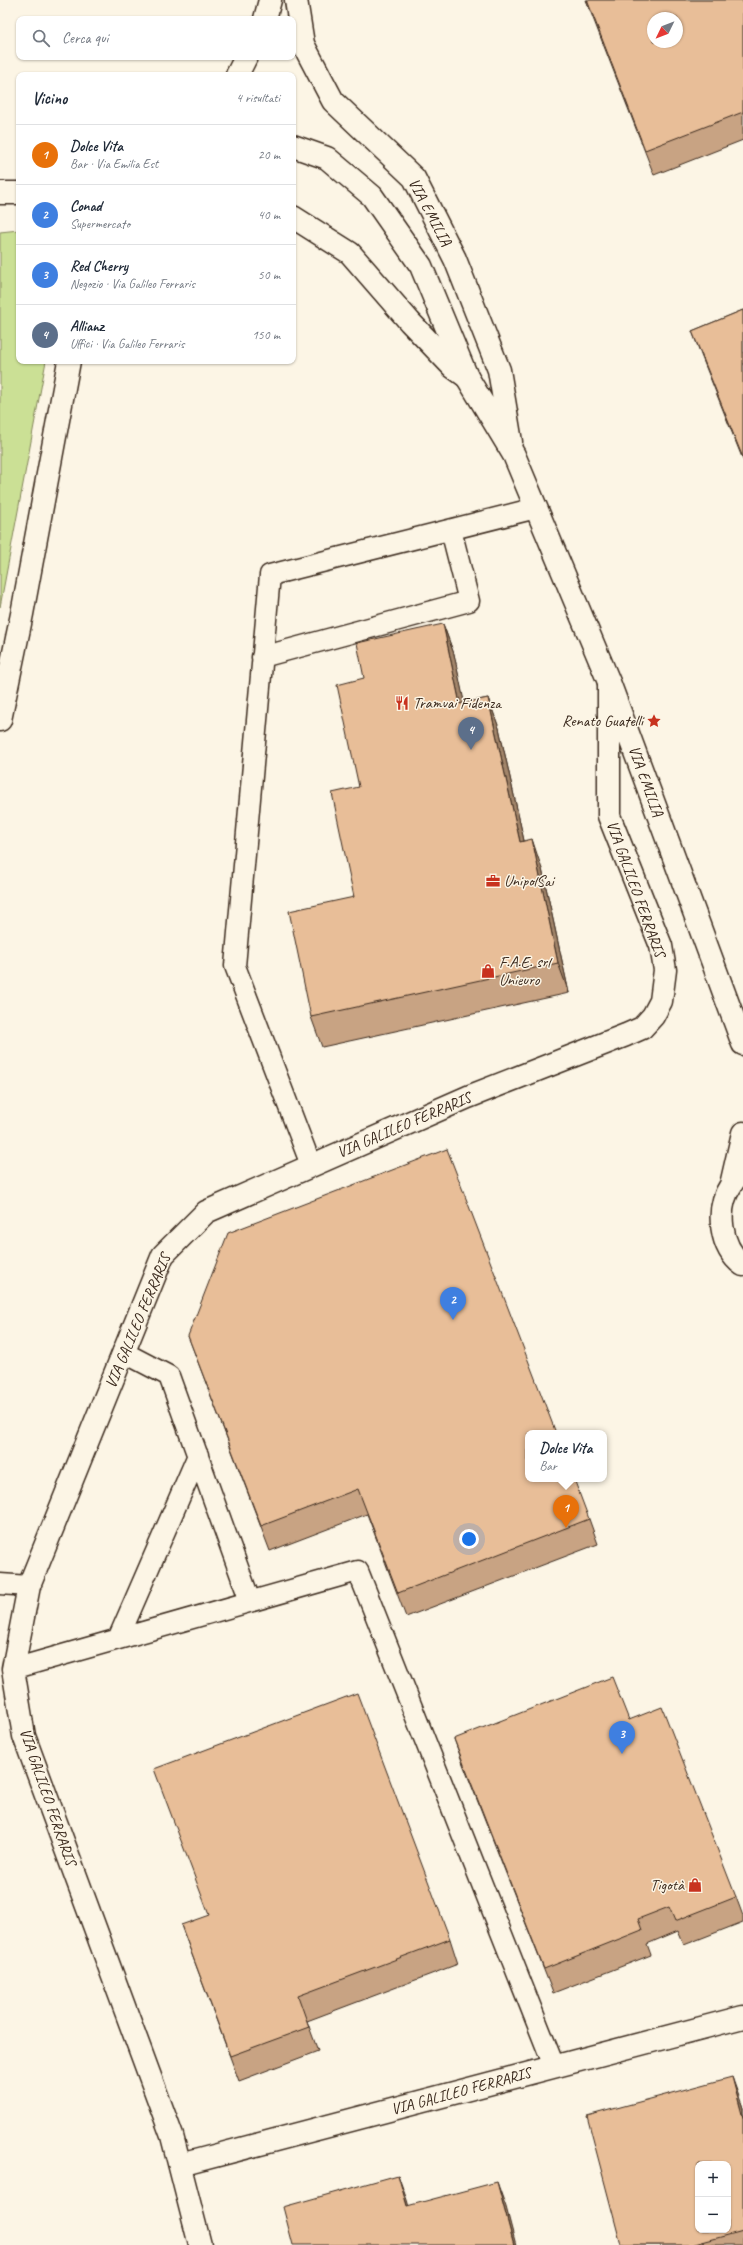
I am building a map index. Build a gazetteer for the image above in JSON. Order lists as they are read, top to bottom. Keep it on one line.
{"streets":{"street":["VIA EMILIA","VIA GALILEO FERRARIS"]},"crossings":[["VIA EMILIA","VIA GALILEO FERRARIS"]],"places":{"restaurant":["Tramvai Fidenza"],"place":["Renato Guatelli"],"office":["UnipolSai"],"shop":["F.A.E. srl Unieuro","Tigotà"]},"north":"bottom left","page":{"search":"Cerca qui","heading":["Vicino","4 risultati"],"list":[{"mark":"1","name":"Dolce Vita","note":"Bar · Via Emilia Est","value":"20 m"},{"mark":"2","name":"Conad","note":"Supermercato","value":"40 m"},{"mark":"3","name":"Red Cherry","note":"Negozio · Via Galileo Ferraris","value":"50 m"},{"mark":"4","name":"Allianz","note":"Uffici · Via Galileo Ferraris","value":"150 m"}],"pins":["4","2","1","3"],"popup":["Dolce Vita","Bar"],"map_buttons":["+","−"]}}
